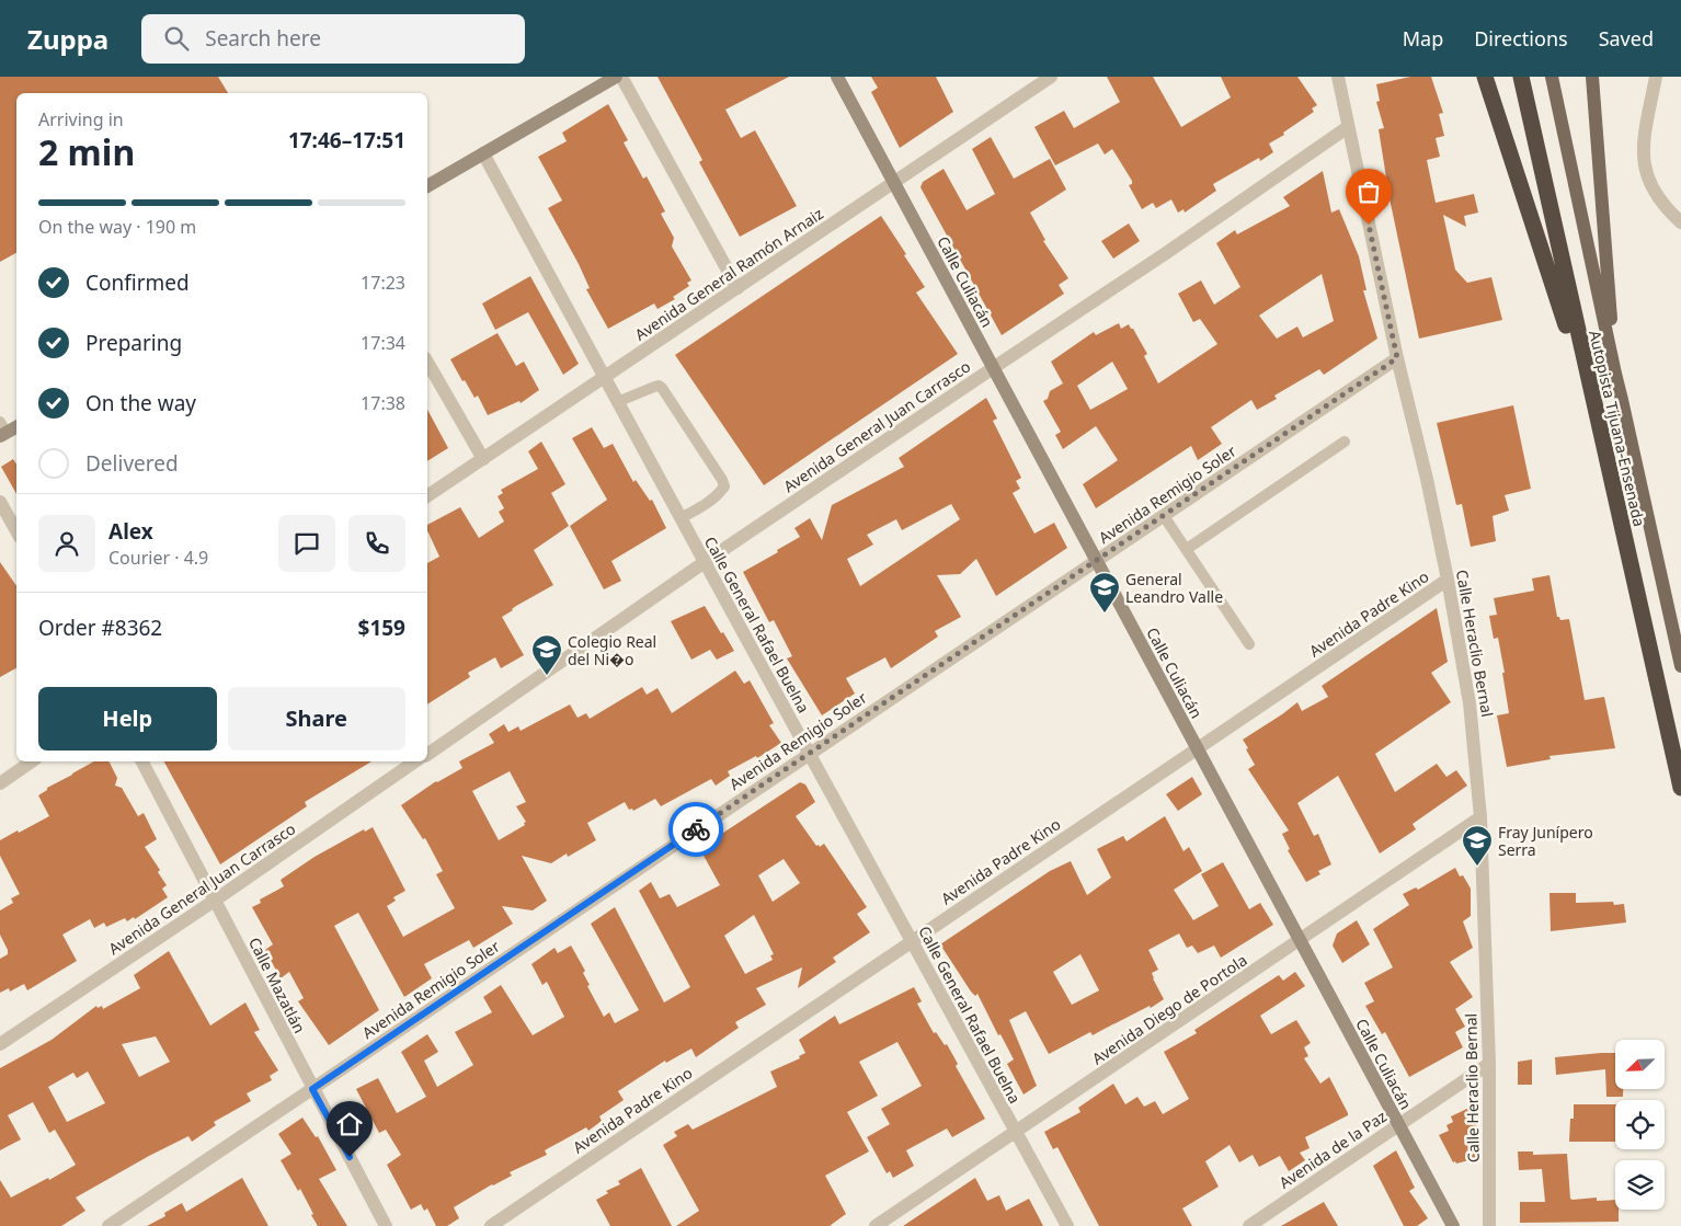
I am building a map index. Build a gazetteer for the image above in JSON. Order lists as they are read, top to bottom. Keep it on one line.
{"streets":{"highway":["Autopista Tijuana-Ensenada"],"street":["Avenida General Ramón Arnaiz","Calle Culiacán","Avenida General Juan Carrasco","Avenida Remigio Soler","Avenida Padre Kino","Calle General Rafael Buelna","Calle Heraclio Bernal","Calle Mazatlán","Avenida Diego de Portola","Avenida de la Paz"]},"crossings":[["Avenida General Ramón Arnaiz","Calle Culiacán"],["Avenida General Ramón Arnaiz","Calle General Rafael Buelna"],["Calle Culiacán","Avenida General Juan Carrasco"],["Calle Culiacán","Avenida Remigio Soler"],["Calle Culiacán","Avenida Padre Kino"],["Calle Culiacán","Avenida Diego de Portola"],["Calle Culiacán","Avenida de la Paz"],["Avenida General Juan Carrasco","Calle General Rafael Buelna"],["Avenida General Juan Carrasco","Calle Heraclio Bernal"],["Avenida General Juan Carrasco","Calle Mazatlán"],["Avenida Remigio Soler","Calle General Rafael Buelna"],["Avenida Remigio Soler","Calle Heraclio Bernal"],["Avenida Remigio Soler","Calle Mazatlán"],["Avenida Padre Kino","Calle General Rafael Buelna"],["Avenida Padre Kino","Calle Heraclio Bernal"],["Calle General Rafael Buelna","Avenida Diego de Portola"],["Calle Heraclio Bernal","Avenida Diego de Portola"],["Calle Heraclio Bernal","Avenida de la Paz"]],"places":{"school or university":["General Leandro Valle","Colegio Real del Ni�o","Fray Junípero Serra"]},"north":"bottom left","page":{"header":"Zuppa","search":"Search here","nav":["Map","Directions","Saved"],"heading":["2 min","Arriving in","17:46–17:51"],"panel":["Alex","Courier · 4.9","Order #8362","$159"],"bar":"On the way · 190 m","list":[["Confirmed","17:23"],["Preparing","17:34"],["On the way","17:38"],"Delivered"],"buttons":["Help","Share"]}}
